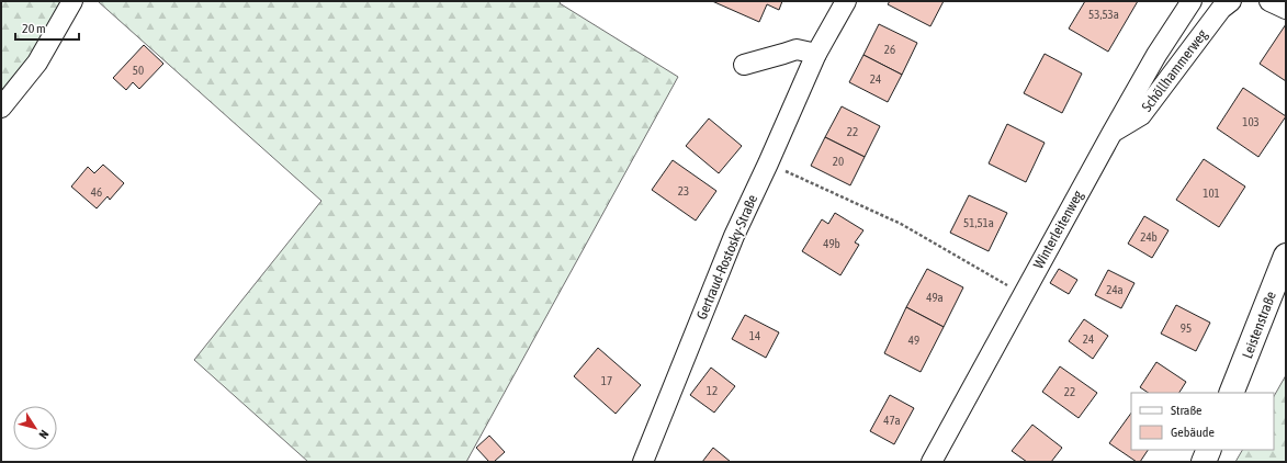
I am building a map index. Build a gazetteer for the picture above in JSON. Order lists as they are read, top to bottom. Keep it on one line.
{"streets":{"main road":["Leistenstraße"],"street":["Schöllhammerweg","Winterleitenweg","Gertraud-Rostosky-Straße"]},"crossings":[["Schöllhammerweg","Winterleitenweg"]],"house_numbers":["53,53a","26","50","24","103","22","20","23","46","101","51,51a","24b","49b","24a","49a","95","14","24","49","17","12","22","47a"],"legend":["Straße","Gebäude"],"scale_bar":"20 m","north":"bottom right"}
